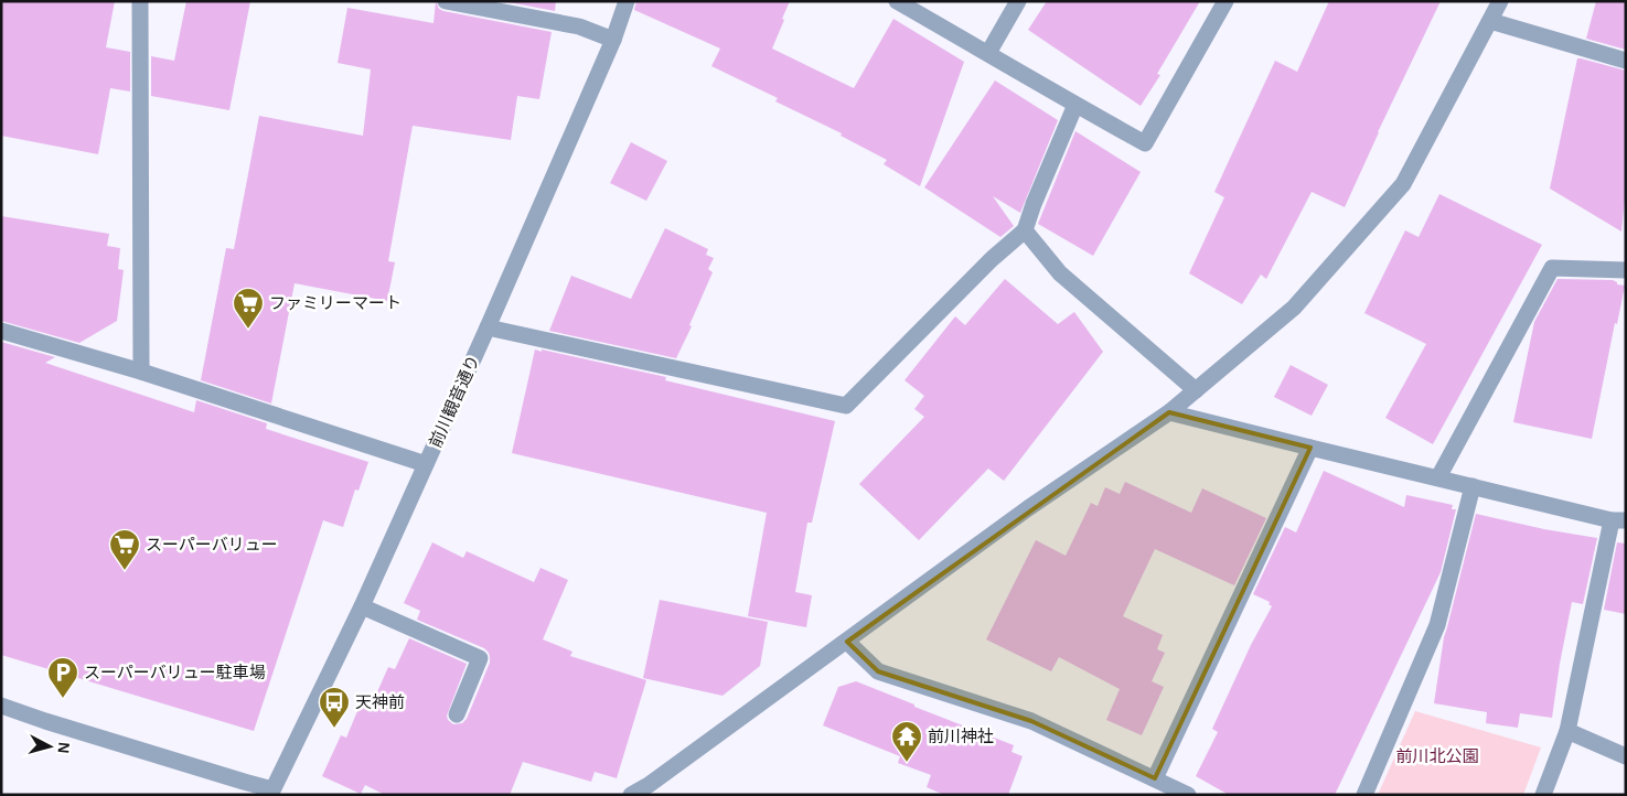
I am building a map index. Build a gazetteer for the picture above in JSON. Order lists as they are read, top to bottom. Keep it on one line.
{"streets":{"street":["前川観音通り"]},"parks":["前川北公園"],"places":{"supermarket":["ファミリーマート","スーパーバリュー"],"parking":["スーパーバリュー駐車場"],"bus stop":["天神前"],"temple":["前川神社"]},"north":"right"}
